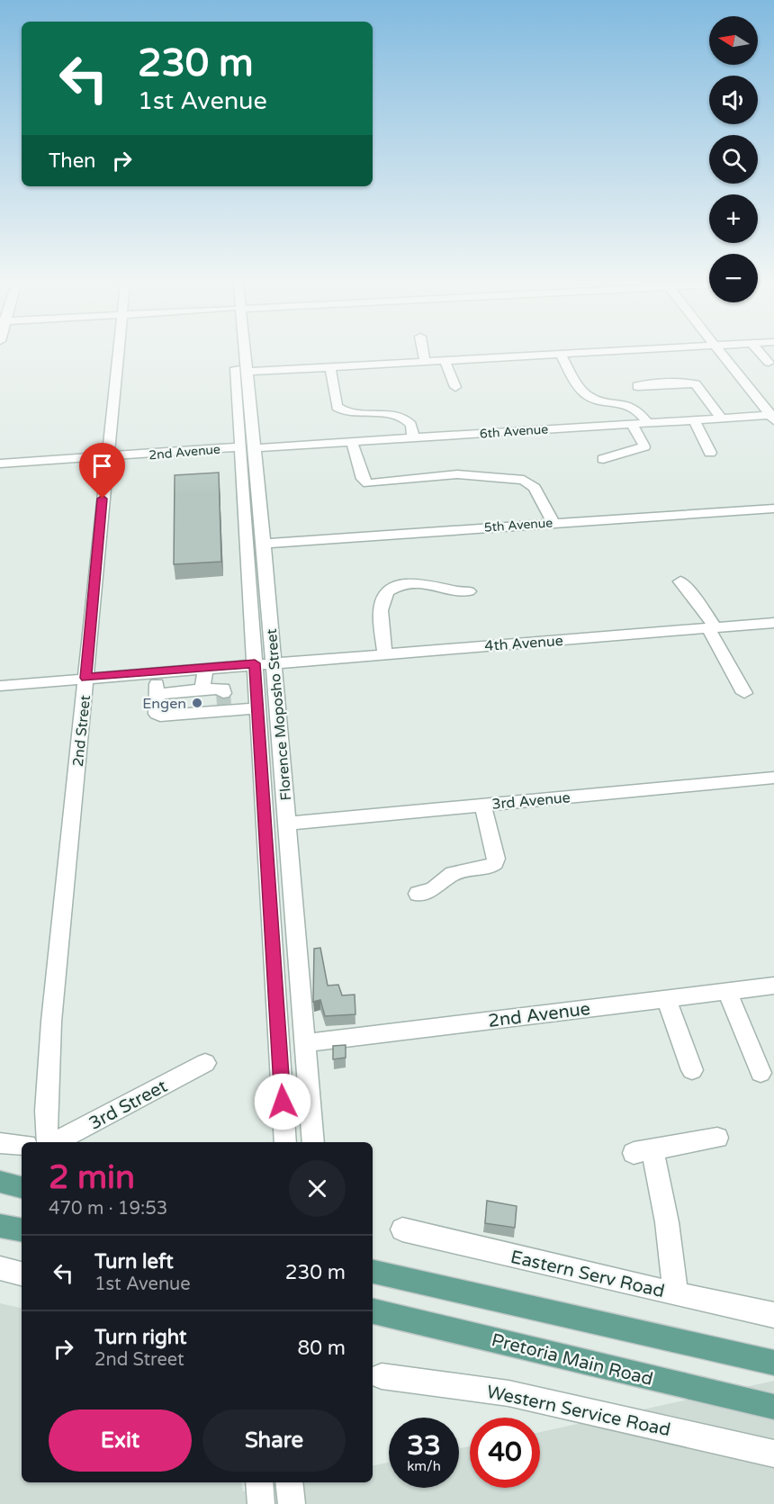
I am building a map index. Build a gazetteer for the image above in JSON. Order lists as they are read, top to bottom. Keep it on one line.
{"streets":{"main road":["Pretoria Main Road"],"street":["6th Avenue","2nd Avenue","5th Avenue","4th Avenue","Florence Moposho Street","2nd Street","3rd Avenue","3rd Street","Eastern Serv Road","Western Service Road"]},"crossings":[["6th Avenue","2nd Avenue"],["6th Avenue","Florence Moposho Street"],["2nd Avenue","Florence Moposho Street"],["2nd Avenue","2nd Street"],["5th Avenue","Florence Moposho Street"],["4th Avenue","Florence Moposho Street"],["4th Avenue","2nd Street"],["Florence Moposho Street","3rd Avenue"]],"places":["Engen"],"north":"left","page":{"map_buttons":["+","−"],"turn":["230 m","1st Avenue"],"then":"Then","heading":["2 min","470 m · 19:53"],"list":[{"name":"Turn left","note":"1st Avenue","value":"230 m"},{"name":"Turn right","note":"2nd Street","value":"80 m"}],"buttons":["Exit","Share"],"speed":"33 km/h","limit":"40"}}
